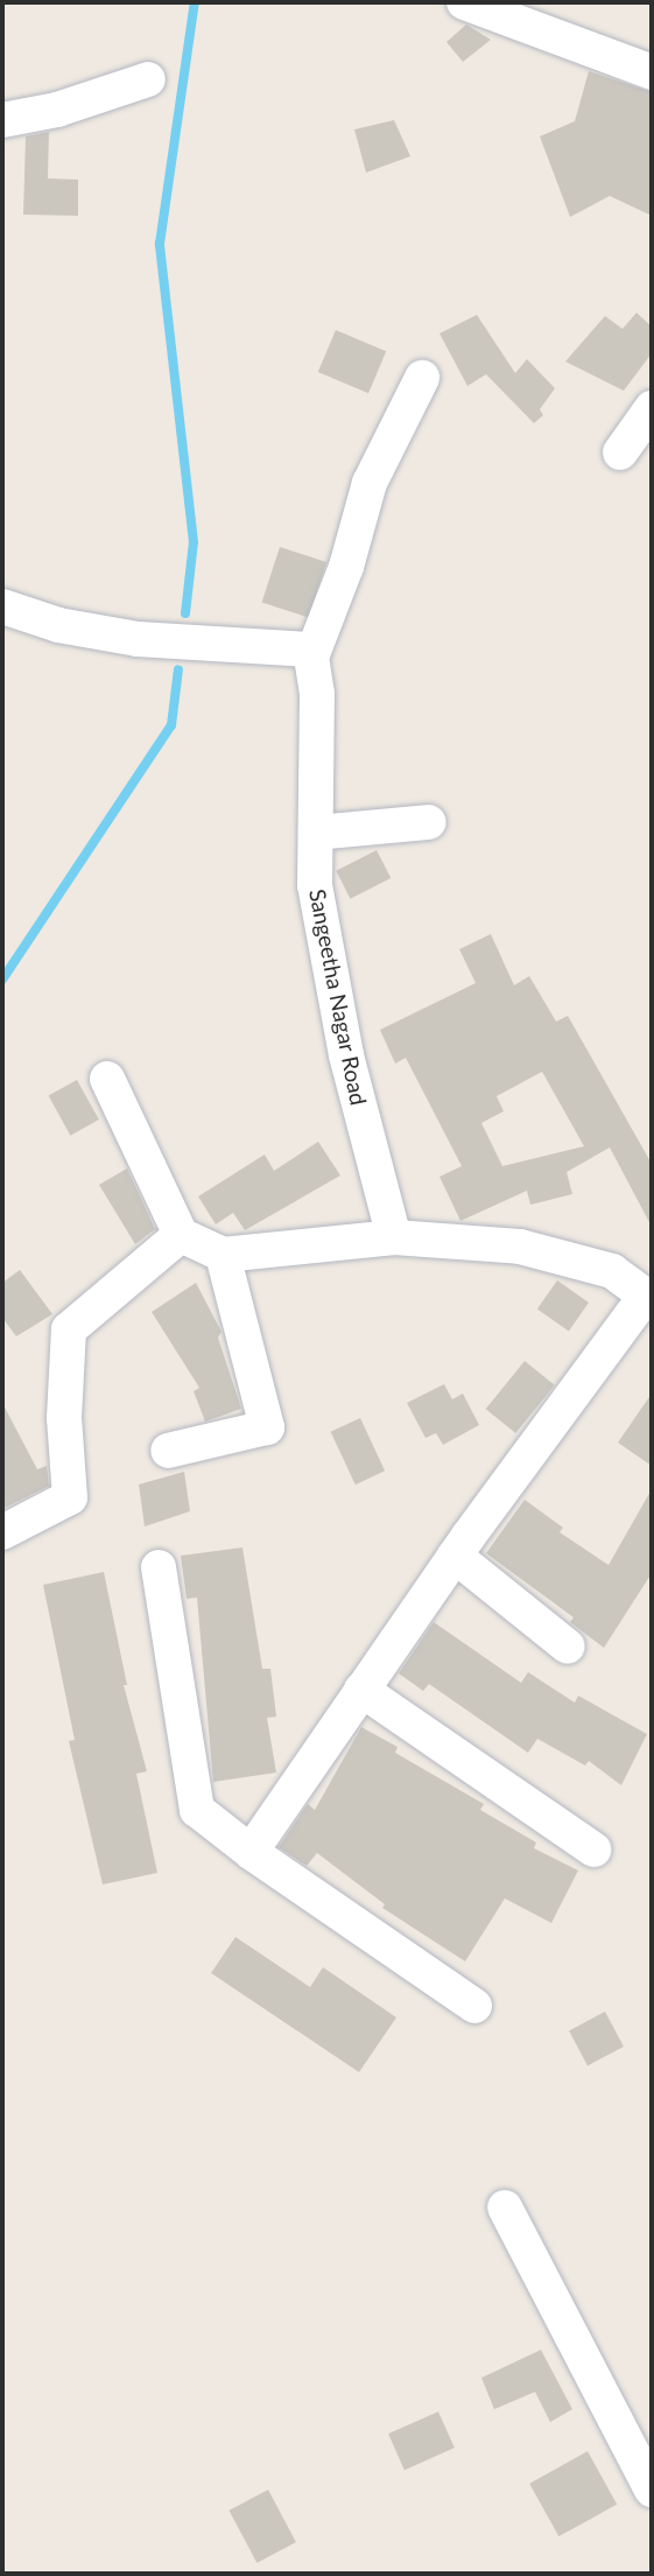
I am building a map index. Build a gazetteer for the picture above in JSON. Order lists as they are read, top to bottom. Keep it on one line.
{"streets":{"street":["Sangeetha Nagar Road"]}}
